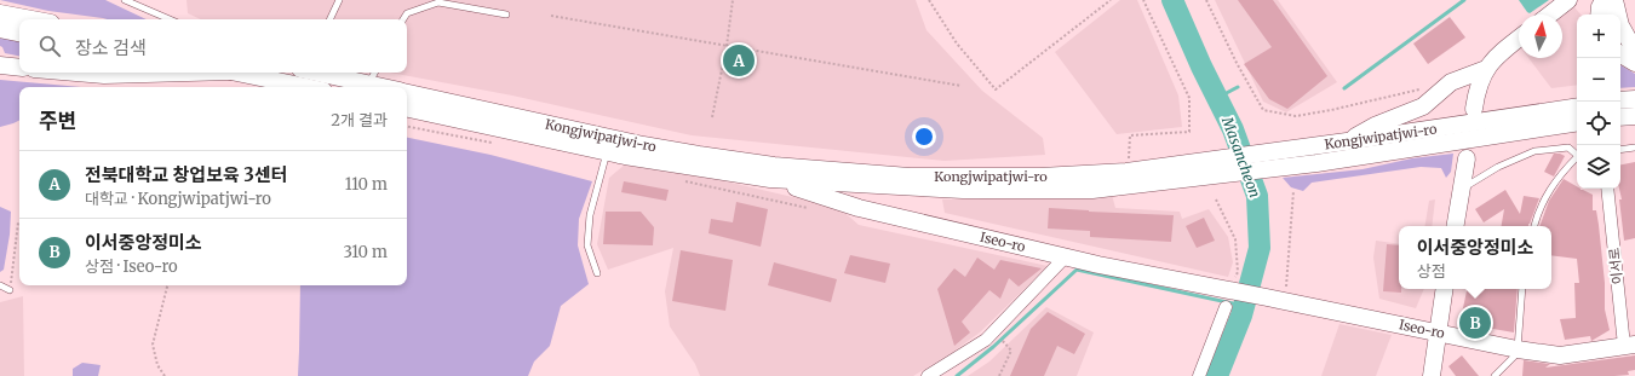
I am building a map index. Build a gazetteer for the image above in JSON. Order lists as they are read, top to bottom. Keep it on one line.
{"streets":{"main road":["Kongjwipatjwi-ro","Iseo-ro"],"street":["이서로"]},"crossings":[["Kongjwipatjwi-ro","Iseo-ro"],["Iseo-ro","이서로"]],"water":["Masancheon"],"north":"top","page":{"map_buttons":["+","−"],"search":"장소 검색","pins":["A","B"],"heading":["주변","2개 결과"],"list":[{"mark":"A","name":"전북대학교 창업보육 3센터","note":"대학교 · Kongjwipatjwi-ro","value":"110 m"},{"mark":"B","name":"이서중앙정미소","note":"상점 · Iseo-ro","value":"310 m"}],"popup":["이서중앙정미소","상점"]}}
